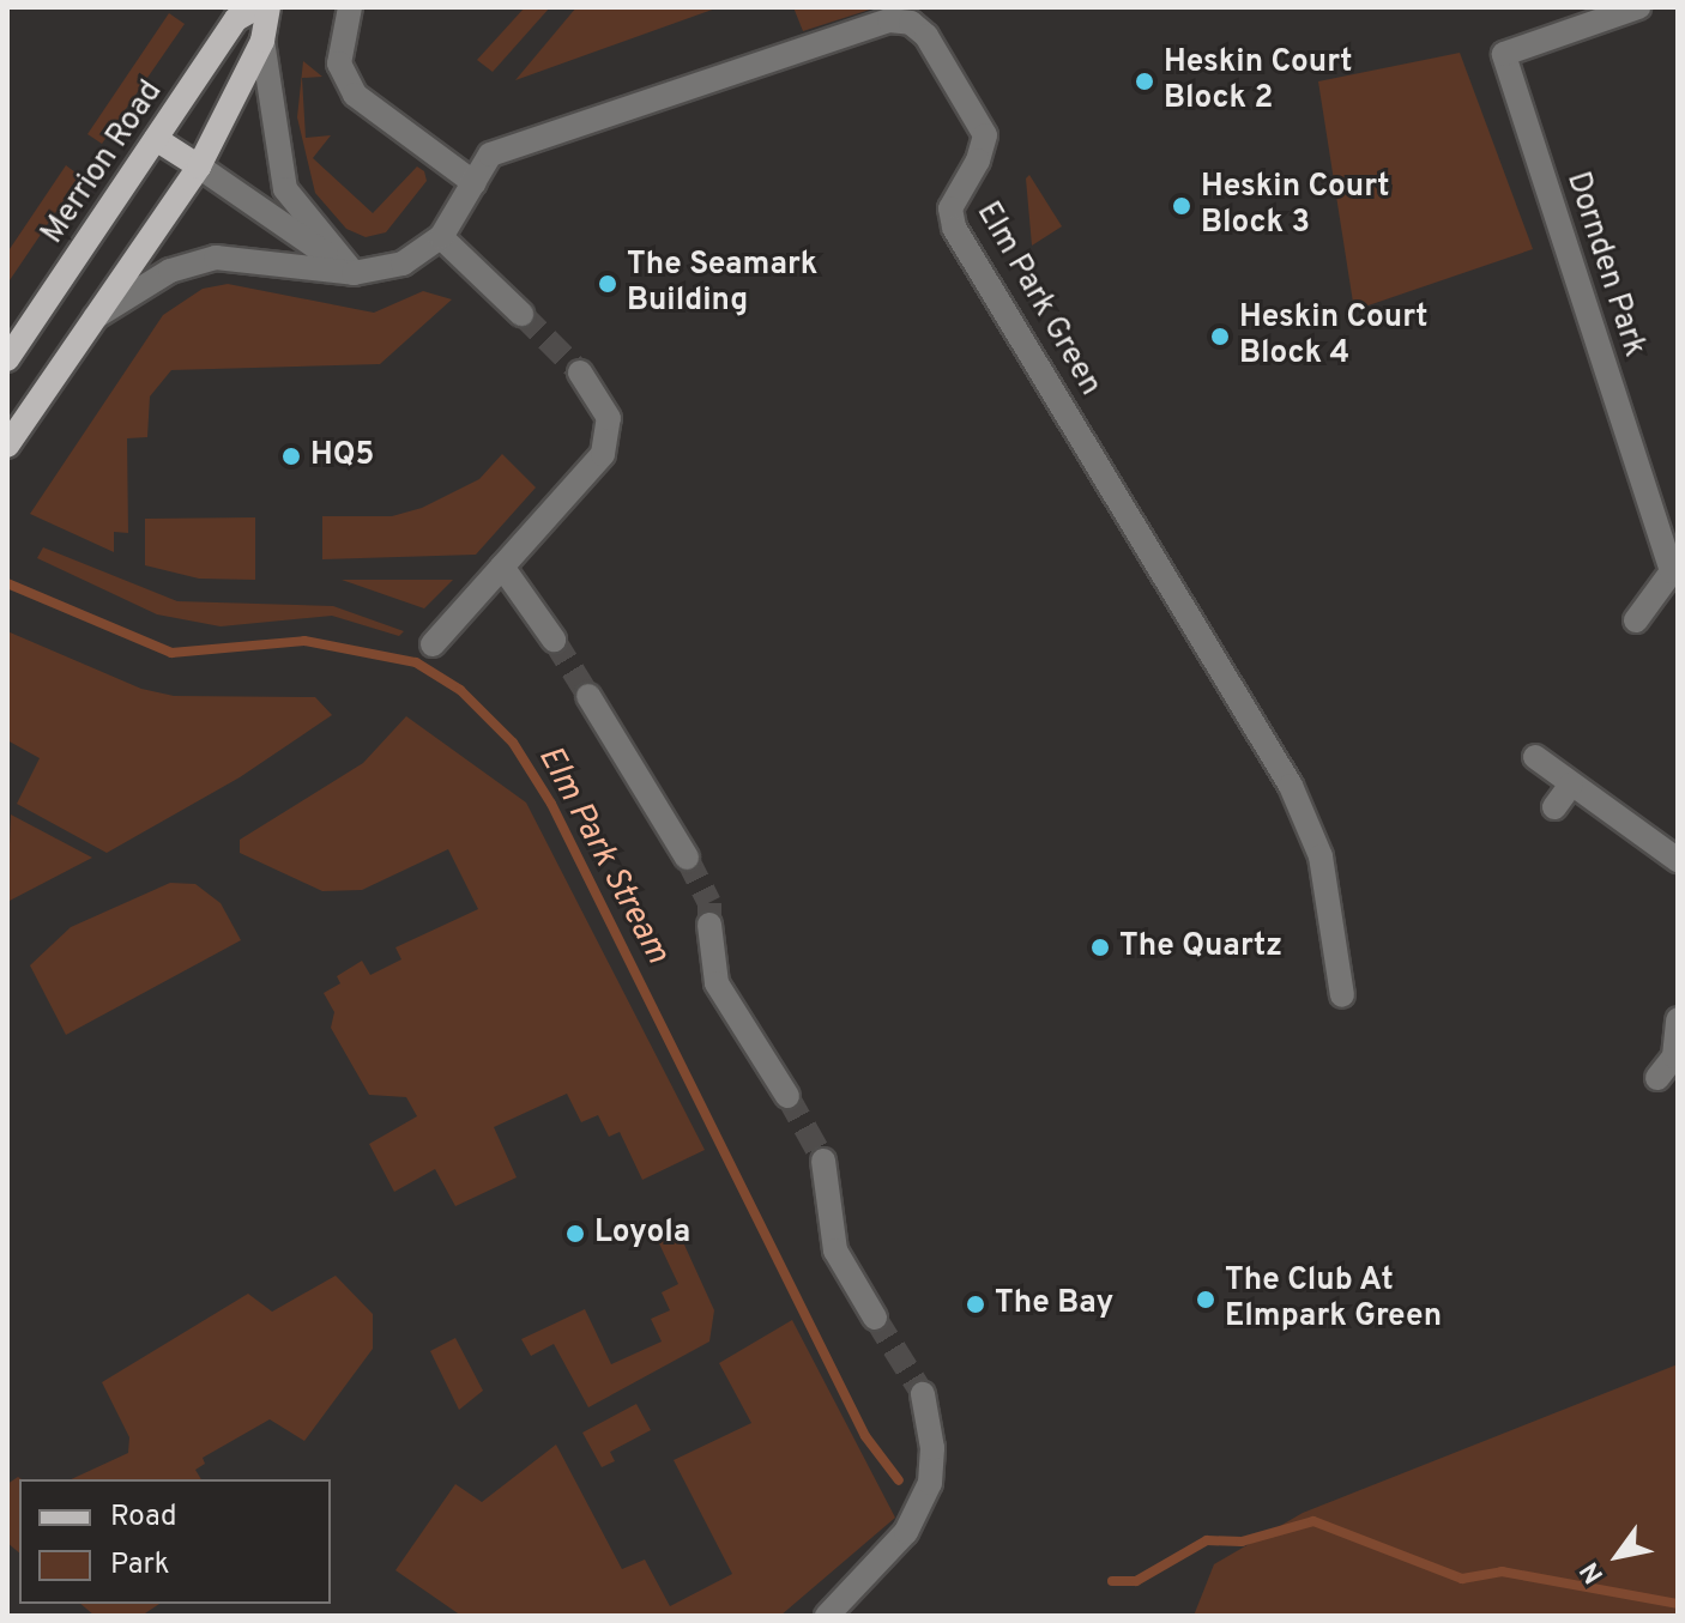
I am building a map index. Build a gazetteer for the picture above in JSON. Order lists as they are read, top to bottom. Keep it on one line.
{"streets":{"main road":["Merrion Road"],"street":["Dornden Park","Elm Park Green"]},"water":["Elm Park Stream"],"places":["Heskin Court Block 2","Heskin Court Block 3","The Seamark Building","Heskin Court Block 4","HQ5","The Quartz","Loyola","The Club At Elmpark Green","The Bay"],"legend":["Road","Park"],"north":"bottom left"}
